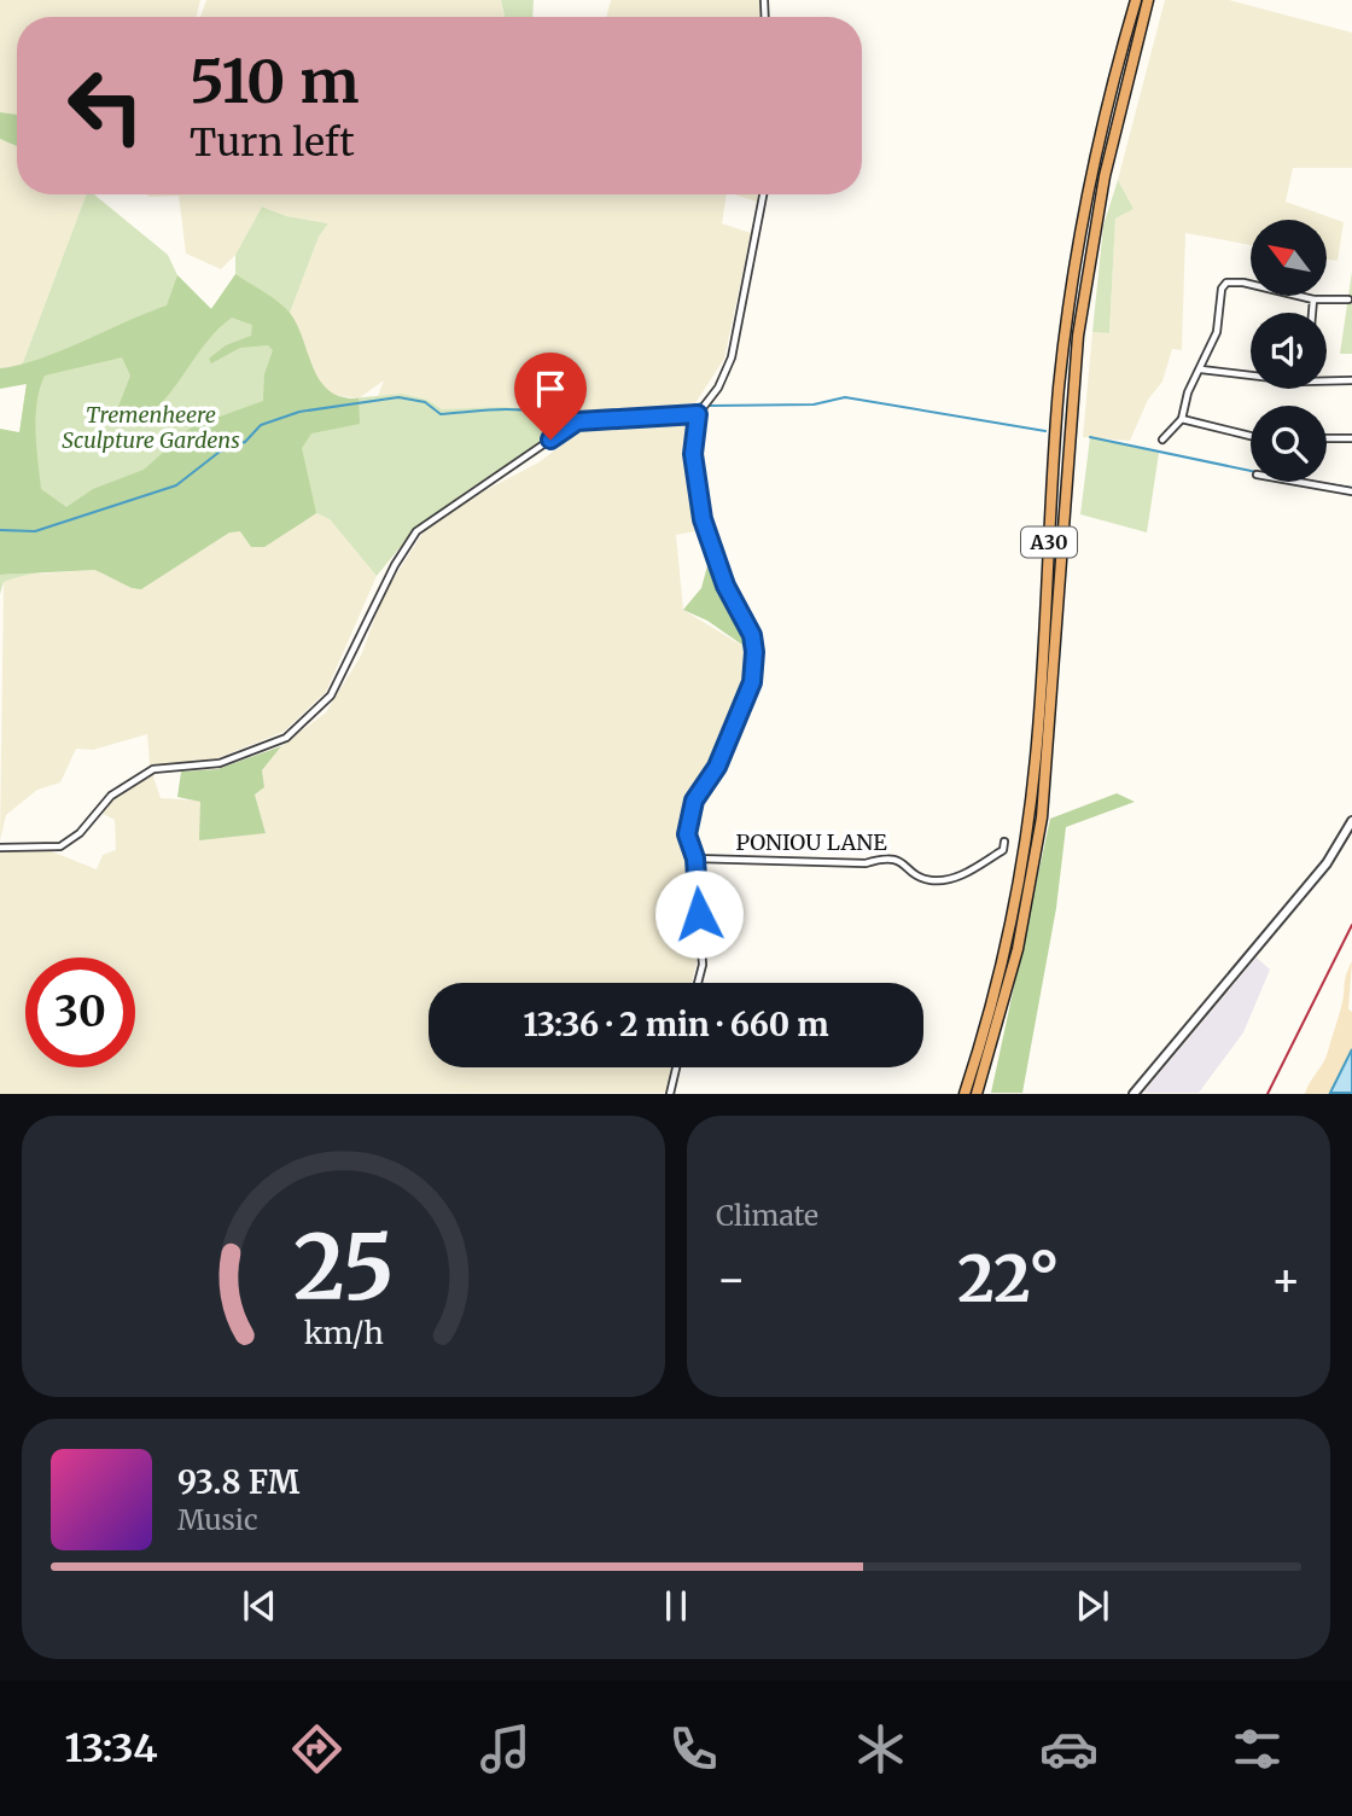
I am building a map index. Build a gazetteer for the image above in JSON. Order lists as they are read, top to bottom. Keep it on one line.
{"streets":{"highway":["A30"],"street":["PONIOU LANE"]},"parks":["Tremenheere Sculpture Gardens"],"north":"top left","page":{"turn":["510 m","Turn left"],"limit":"30","trip":"13:36 · 2 min · 660 m","tile":"Climate","heat":["−","22°","+"],"song":["93.8 FM","Music"],"tabs":"13:34","gauge":["25","km/h"]}}
